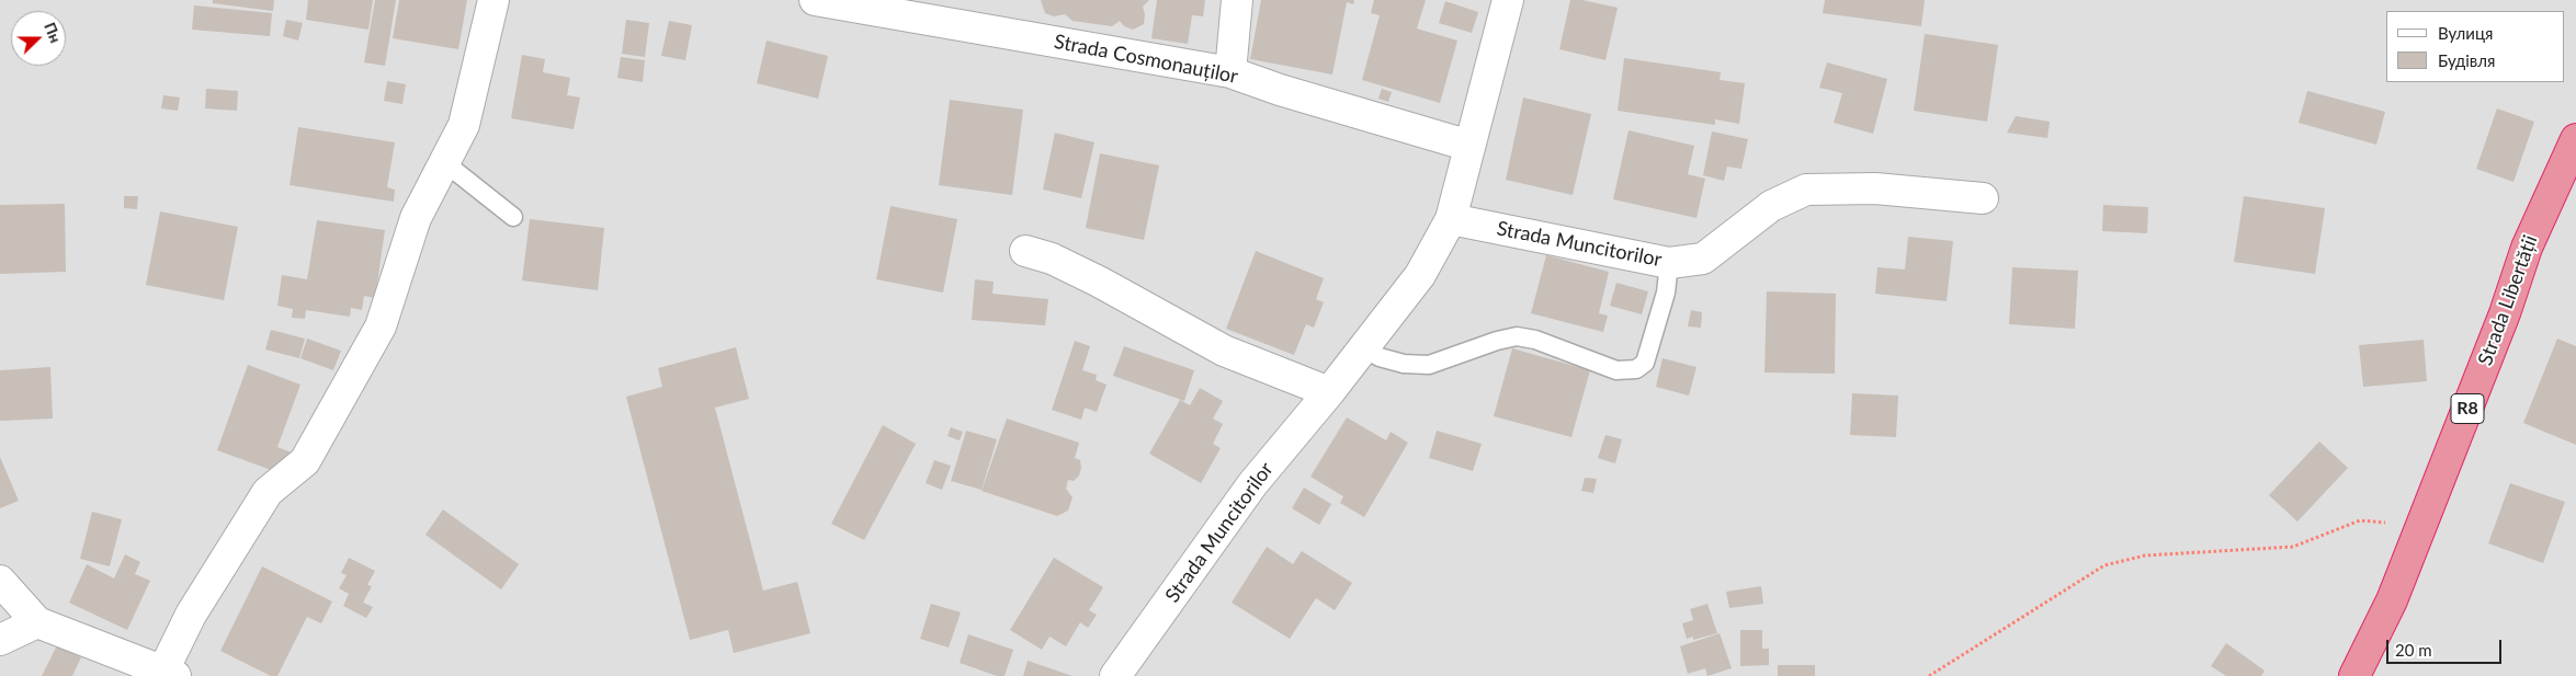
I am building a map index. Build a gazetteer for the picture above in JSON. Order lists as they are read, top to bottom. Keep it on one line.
{"streets":{"highway":["Strada Libertății","R8"],"street":["Strada Cosmonauților","Strada Muncitorilor"]},"crossings":[["Strada Cosmonauților","Strada Muncitorilor"]],"legend":["Вулиця","Будівля"],"scale_bar":"20 m","north":"right"}
